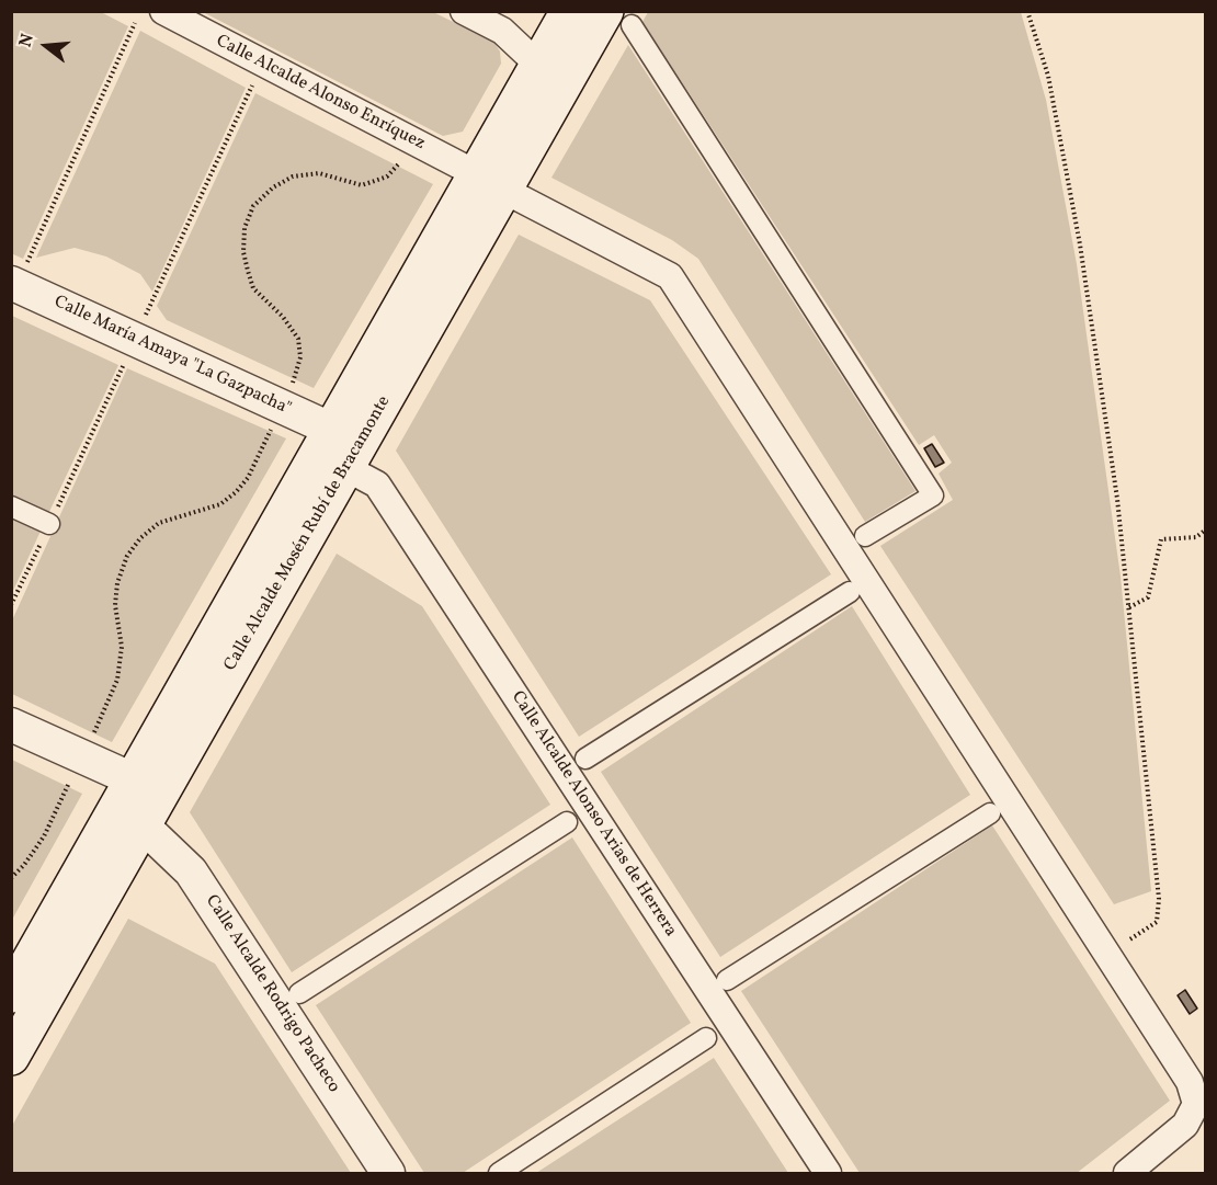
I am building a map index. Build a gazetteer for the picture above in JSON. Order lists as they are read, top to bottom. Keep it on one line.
{"streets":{"main road":["Calle Alcalde Mosén Rubí de Bracamonte"],"street":["Calle Alcalde Alonso Enríquez","Calle María Amaya \"La Gazpacha\"","Calle Alcalde Alonso Arias de Herrera","Calle Alcalde Rodrigo Pacheco"]},"crossings":[["Calle Alcalde Alonso Enríquez","Calle Alcalde Mosén Rubí de Bracamonte"],["Calle María Amaya \"La Gazpacha\"","Calle Alcalde Mosén Rubí de Bracamonte"],["Calle Alcalde Mosén Rubí de Bracamonte","Calle Alcalde Alonso Arias de Herrera"],["Calle Alcalde Mosén Rubí de Bracamonte","Calle Alcalde Rodrigo Pacheco"]],"north":"left"}
